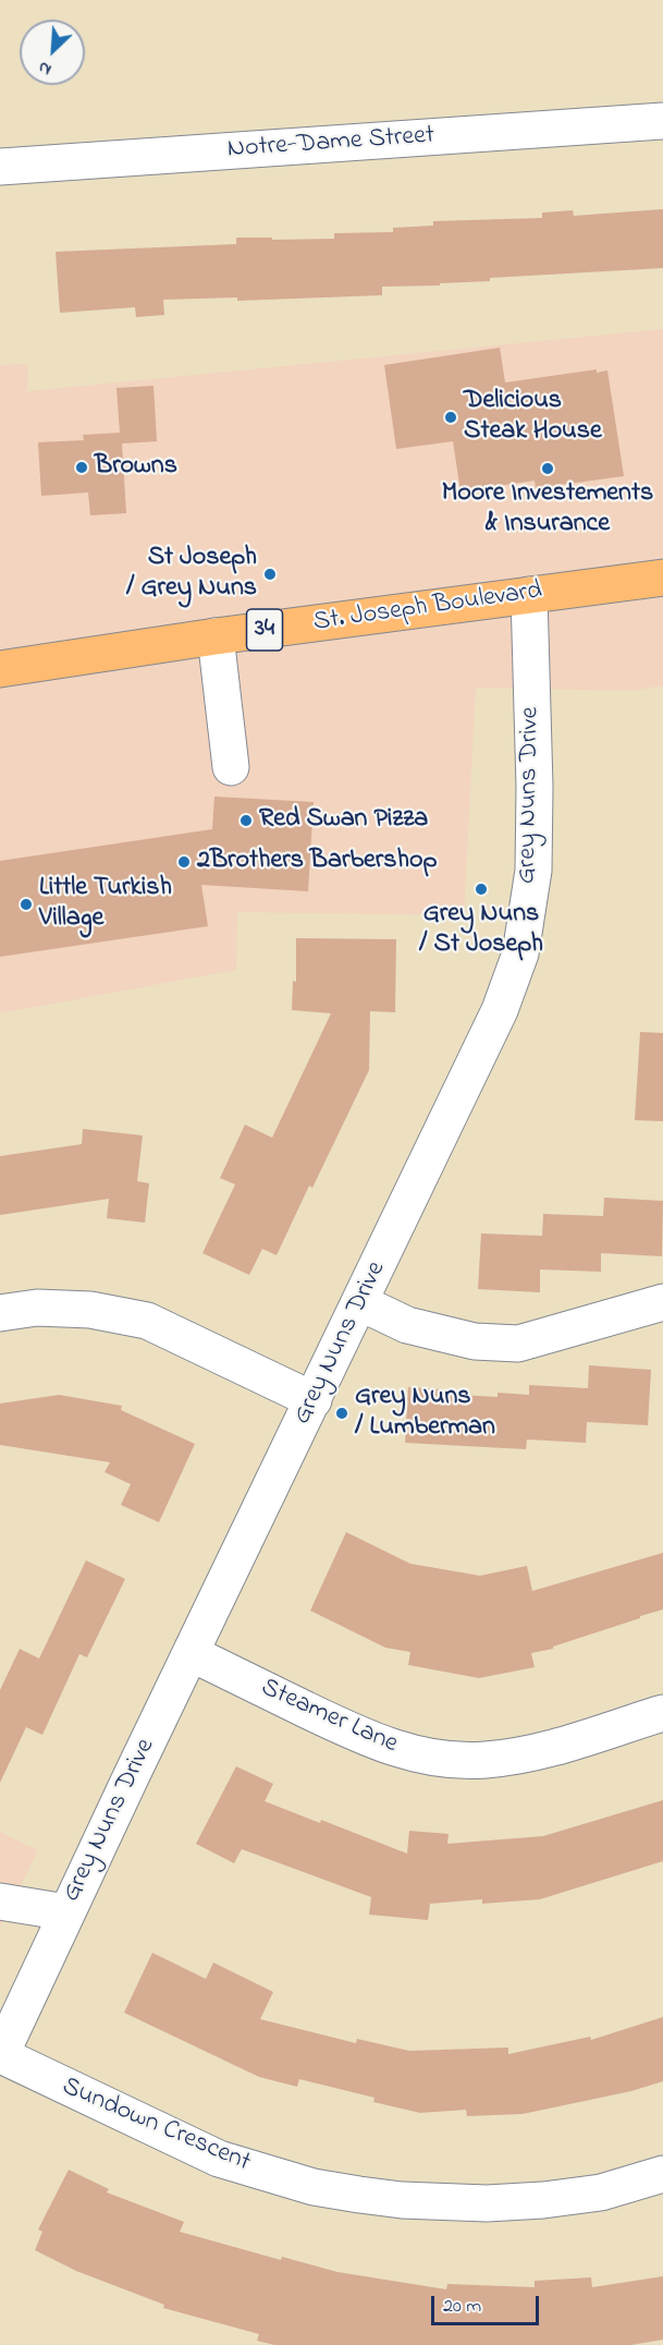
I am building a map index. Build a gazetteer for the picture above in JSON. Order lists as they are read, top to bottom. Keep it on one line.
{"streets":{"main road":["St. Joseph Boulevard","34"],"street":["Notre-Dame Street","Grey Nuns Drive","Steamer Lane","Sundown Crescent"]},"crossings":[["St. Joseph Boulevard","Grey Nuns Drive"],["Grey Nuns Drive","Steamer Lane"],["Grey Nuns Drive","Sundown Crescent"]],"places":["Delicious Steak House","Browns","Moore Investements & Insurance","St Joseph / Grey Nuns","Red Swan Pizza","2Brothers Barbershop","Grey Nuns / St Joseph","Little Turkish Village","Grey Nuns / Lumberman"],"scale_bar":"20 m","north":"bottom left"}
